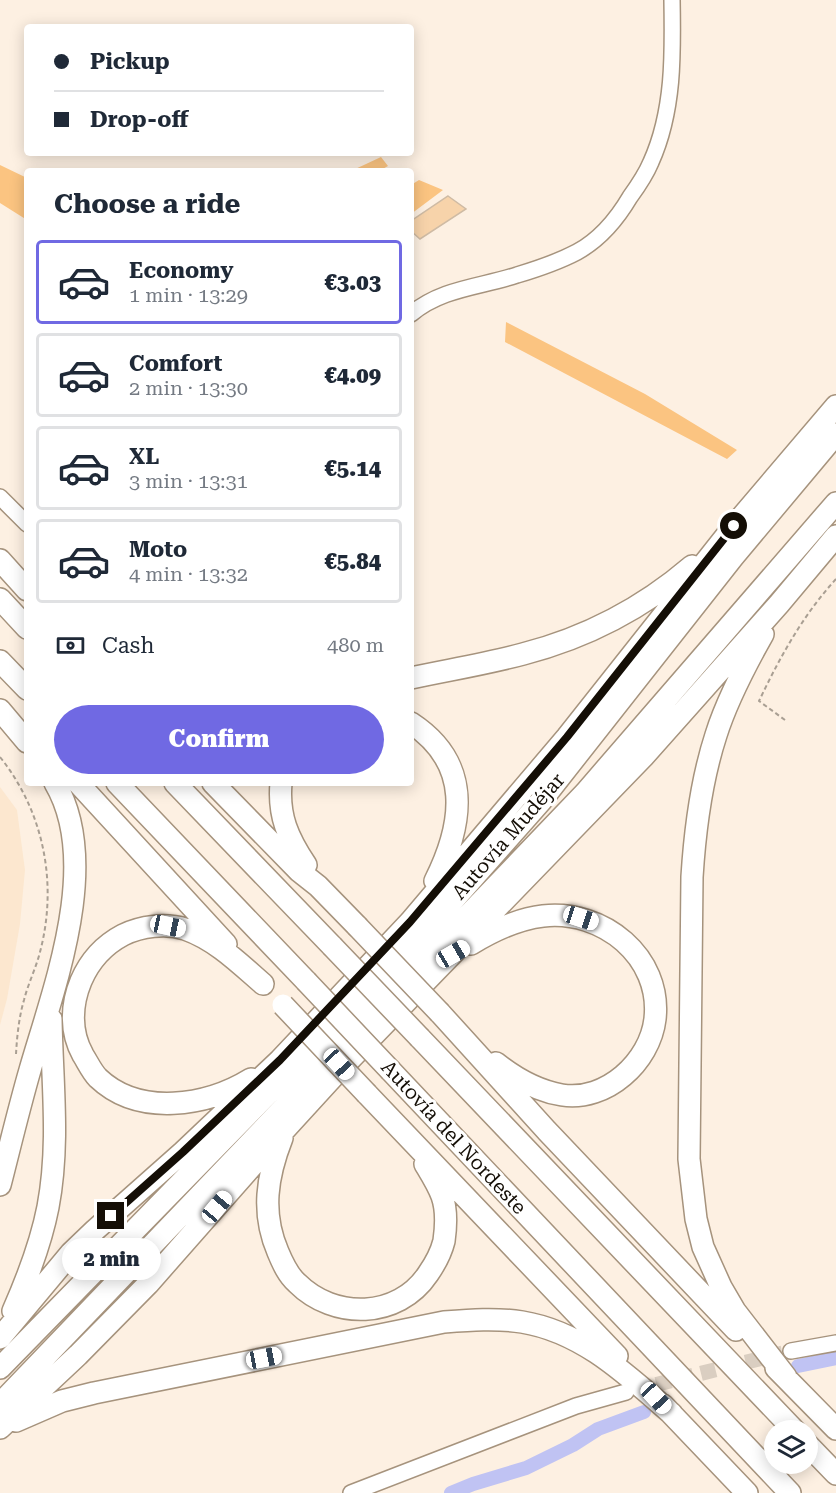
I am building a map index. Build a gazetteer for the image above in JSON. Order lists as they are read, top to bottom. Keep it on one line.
{"streets":{"highway":["Autovía Mudéjar","Autovía del Nordeste"]},"page":{"banner":["Pickup","Drop-off"],"heading":"Choose a ride","list":[{"name":"Economy","note":"1 min · 13:29","value":"€3.03"},{"name":"Comfort","note":"2 min · 13:30","value":"€4.09"},{"name":"XL","note":"3 min · 13:31","value":"€5.14"},{"name":"Moto","note":"4 min · 13:32","value":"€5.84"}],"pay":["Cash","480 m"],"buttons":"Confirm","bubble":"2 min"}}
